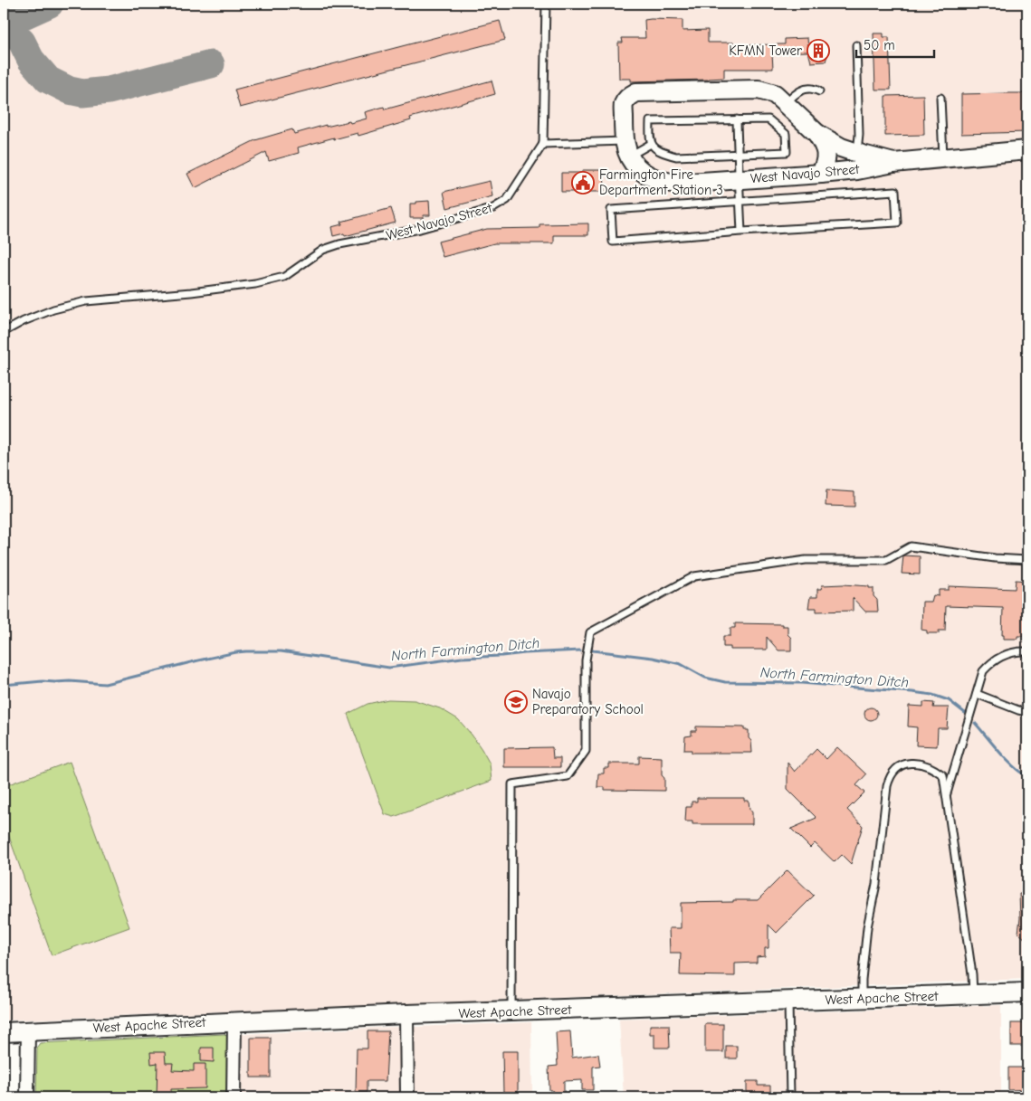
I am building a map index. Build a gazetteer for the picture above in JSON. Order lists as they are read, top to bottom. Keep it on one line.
{"streets":{"main road":["West Navajo Street","West Apache Street"]},"water":["North Farmington Ditch"],"places":{"building":["KFMN Tower"],"public building":["Farmington Fire Department Station 3"],"school or university":["Navajo Preparatory School"]},"scale_bar":"50 m"}
